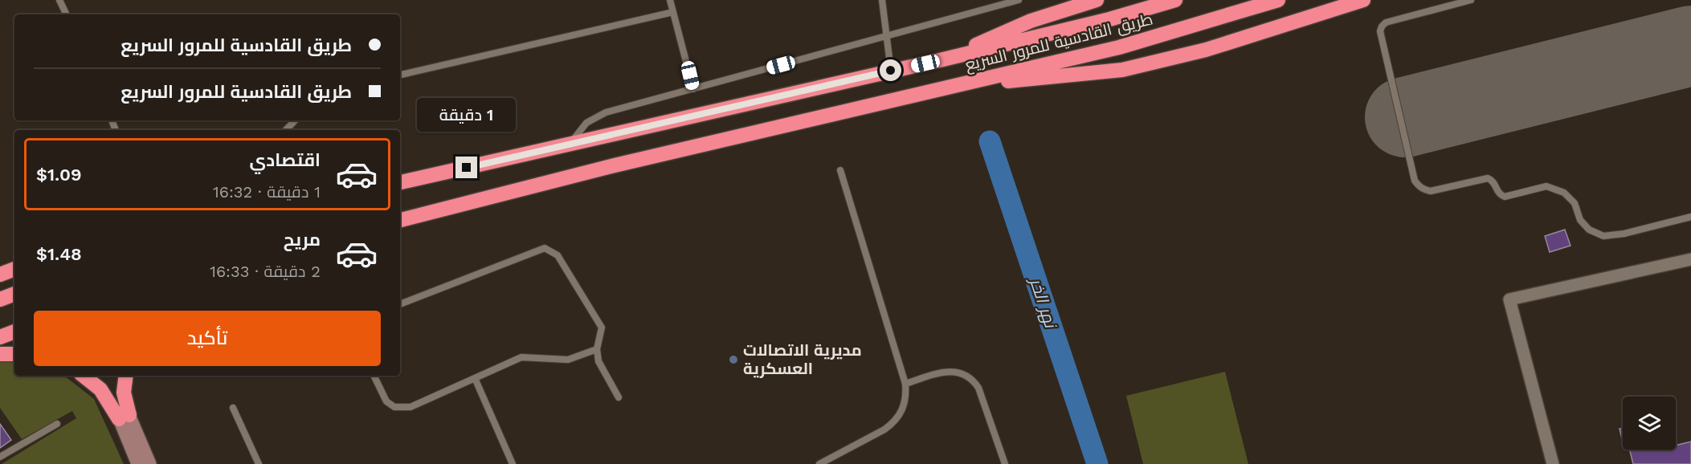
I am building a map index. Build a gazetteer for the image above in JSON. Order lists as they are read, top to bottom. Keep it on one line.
{"streets":{"highway":["طريق القادسية للمرور السريع"]},"water":["نهر الخر"],"places":["مديرية الاتصالات العسكرية"],"page":{"banner":["طريق القادسية للمرور السريع","طريق القادسية للمرور السريع"],"bubble":"1 دقيقة","list":[{"name":"اقتصادي","note":"1 دقيقة · 16:32","value":"$1.09"},{"name":"مريح","note":"2 دقيقة · 16:33","value":"$1.48"}],"buttons":"تأكيد"}}
